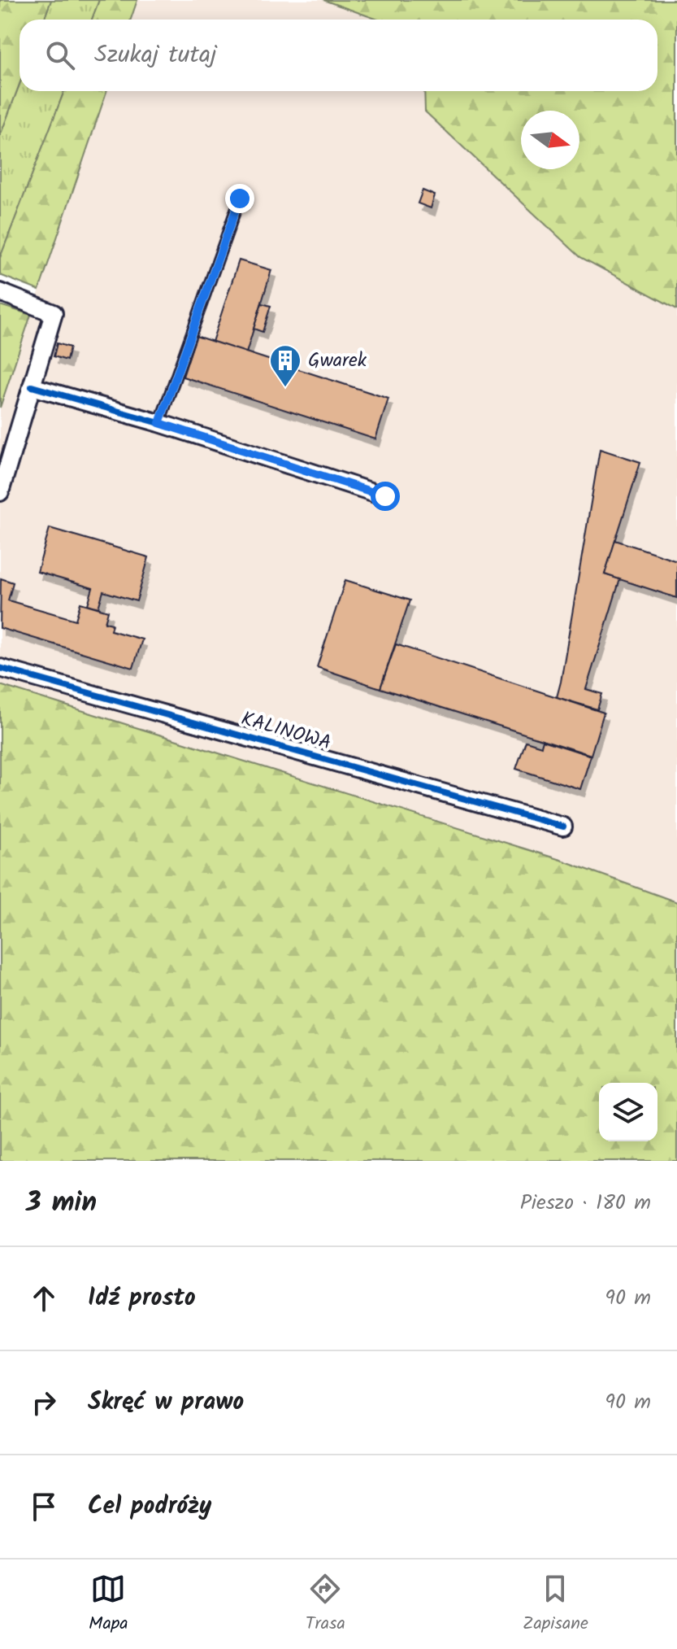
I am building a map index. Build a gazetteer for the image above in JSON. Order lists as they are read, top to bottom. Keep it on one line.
{"streets":{"street":["KALINOWA"]},"places":{"building":["Gwarek"]},"north":"right","page":{"search":"Szukaj tutaj","heading":["3 min","Pieszo · 180 m"],"list":[["Idź prosto","90 m"],["Skręć w prawo","90 m"],"Cel podróży"],"nav":["Mapa","Trasa","Zapisane"]}}
